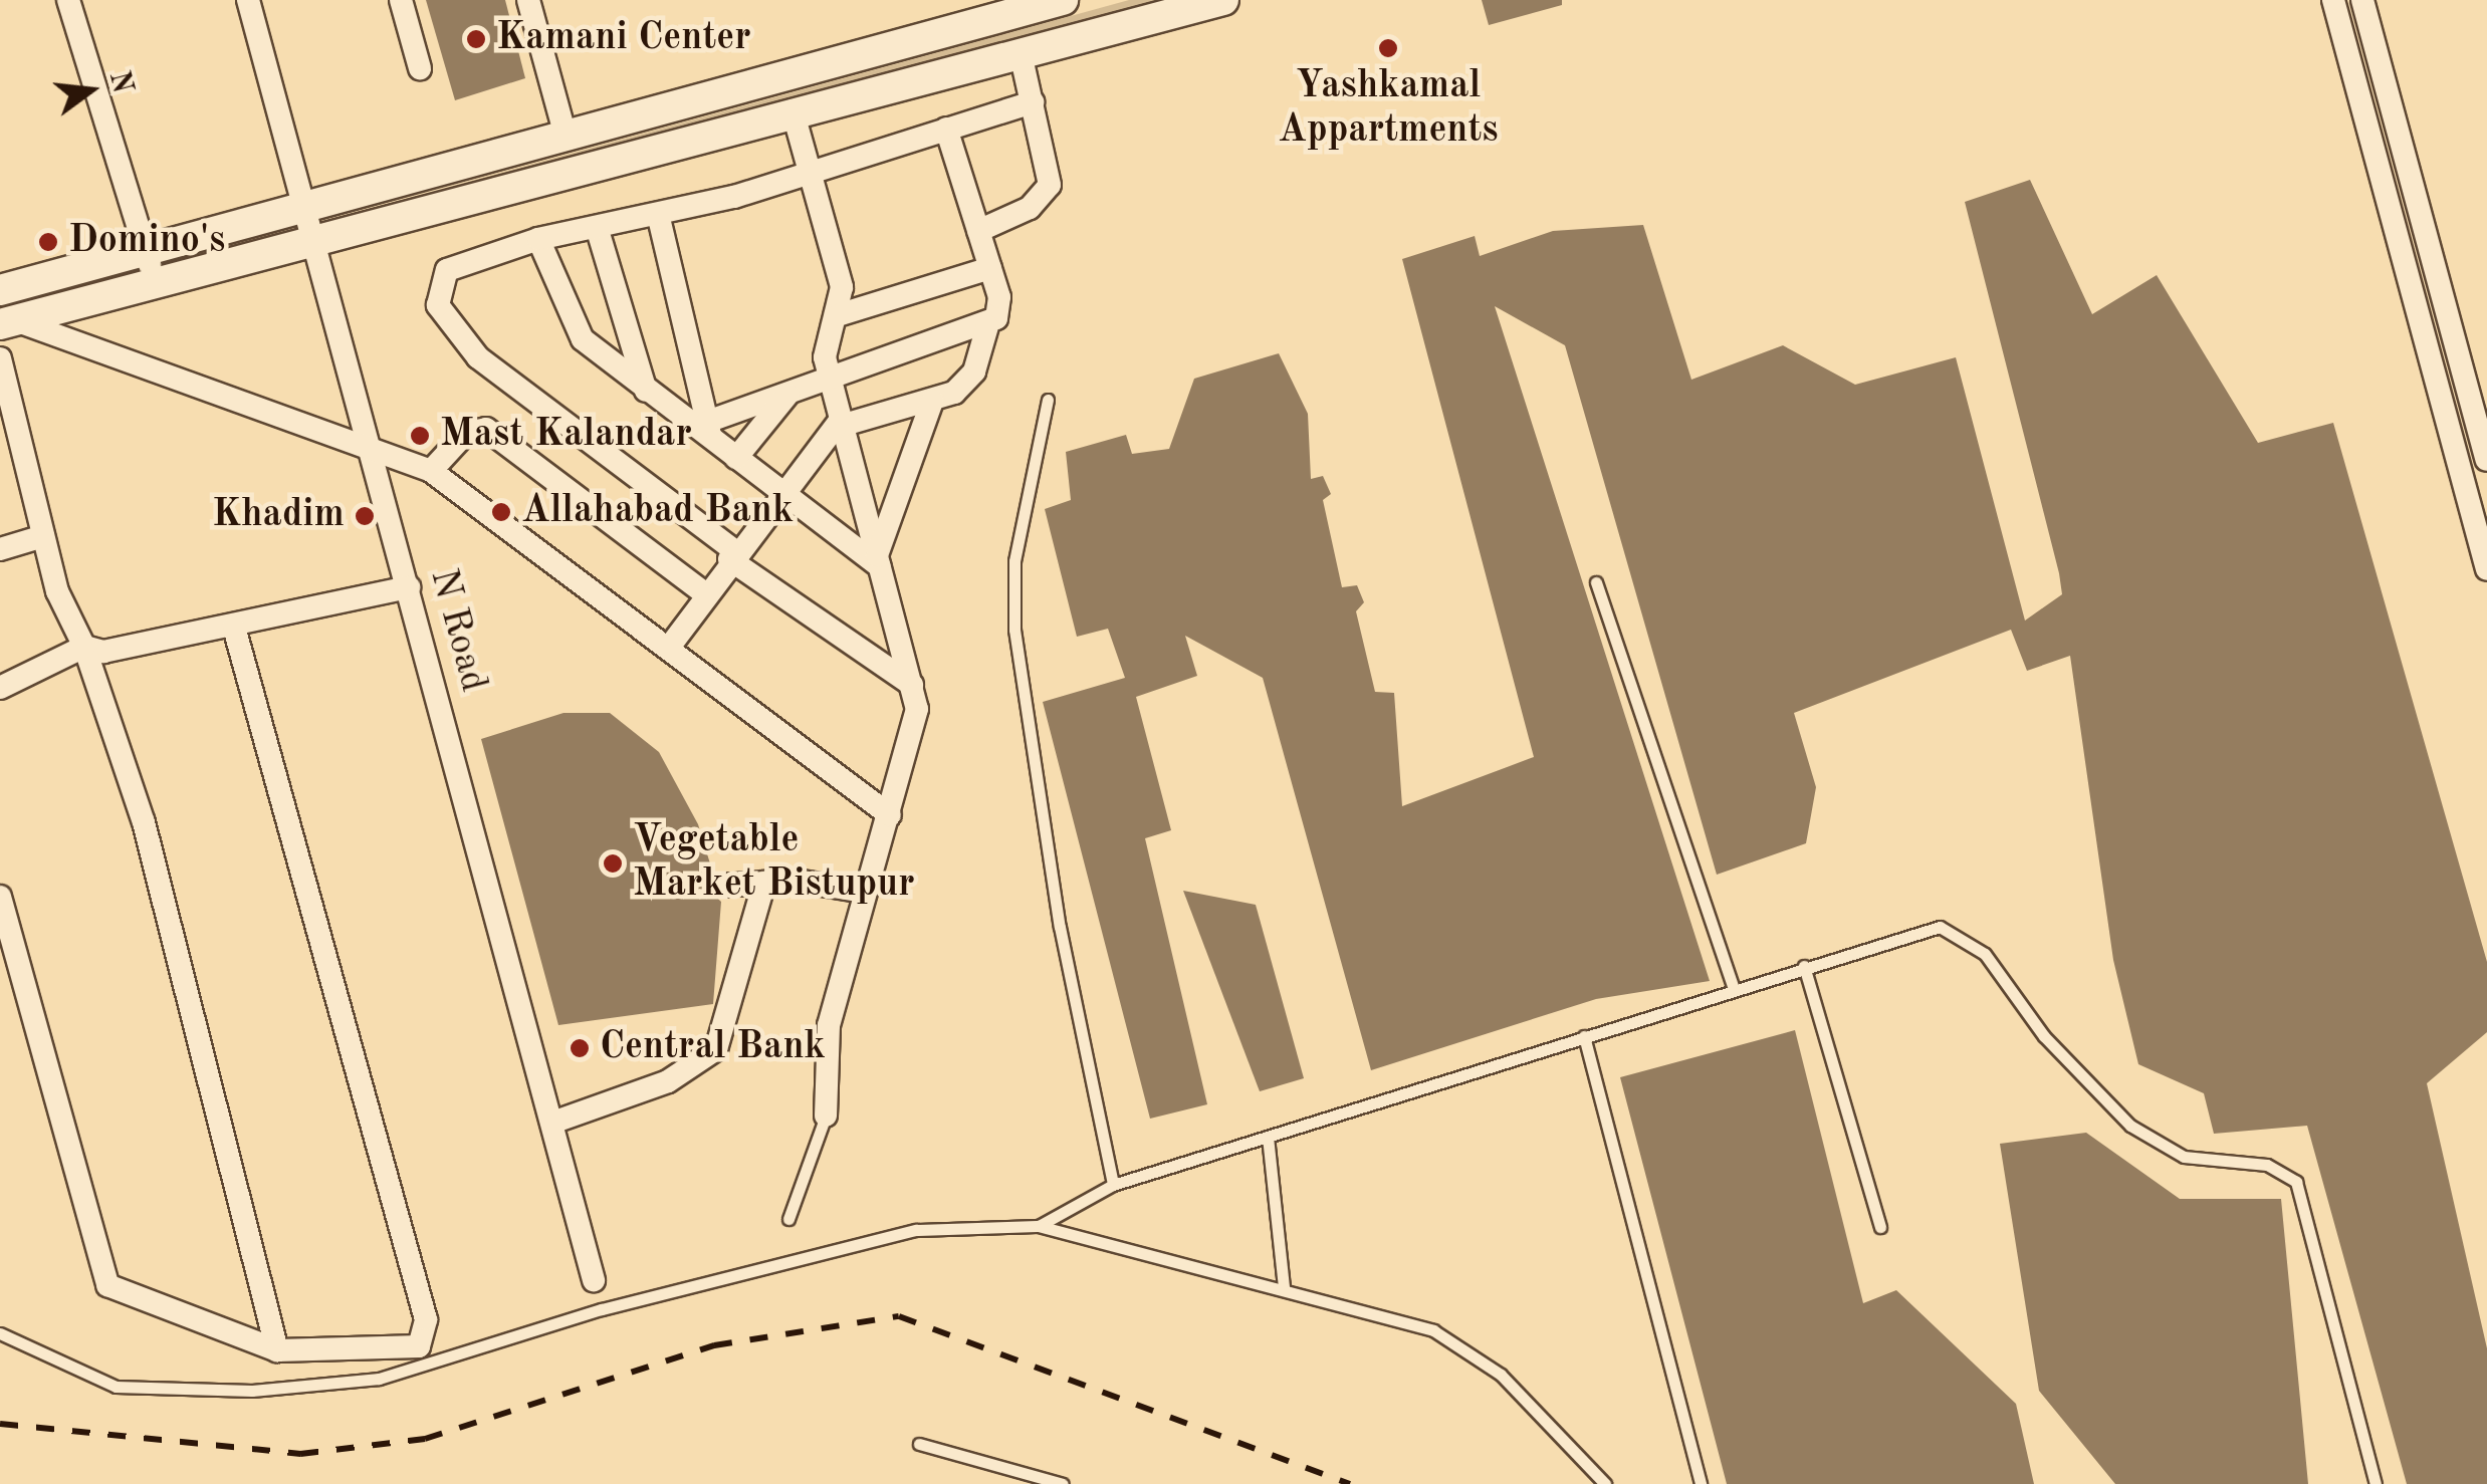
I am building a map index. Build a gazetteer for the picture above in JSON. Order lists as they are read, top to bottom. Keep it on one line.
{"streets":{"street":["N Road"]},"places":["Kamani Center","Yashkamal Appartments","Domino's","Mast Kalandar","Allahabad Bank","Khadim","Vegetable Market Bistupur","Central Bank"],"north":"right"}
